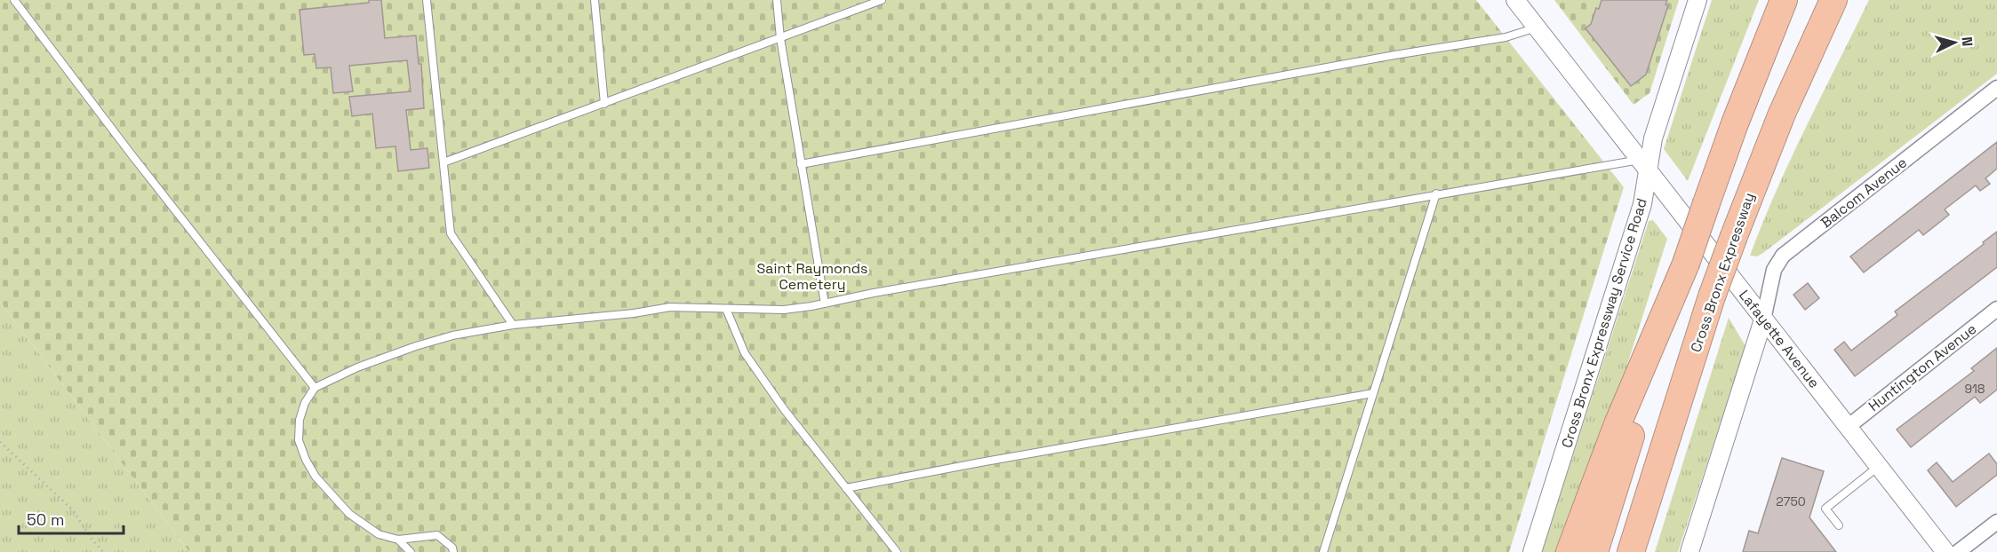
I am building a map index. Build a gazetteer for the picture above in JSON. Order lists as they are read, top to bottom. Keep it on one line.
{"streets":{"highway":["Cross Bronx Expressway"],"street":["Balcom Avenue","Cross Bronx Expressway Service Road","Lafayette Avenue","Huntington Avenue"]},"crossings":[["Balcom Avenue","Lafayette Avenue"],["Cross Bronx Expressway Service Road","Lafayette Avenue"],["Lafayette Avenue","Huntington Avenue"]],"parks":["Saint Raymonds Cemetery"],"house_numbers":["918","2750"],"scale_bar":"50 m","north":"right"}
